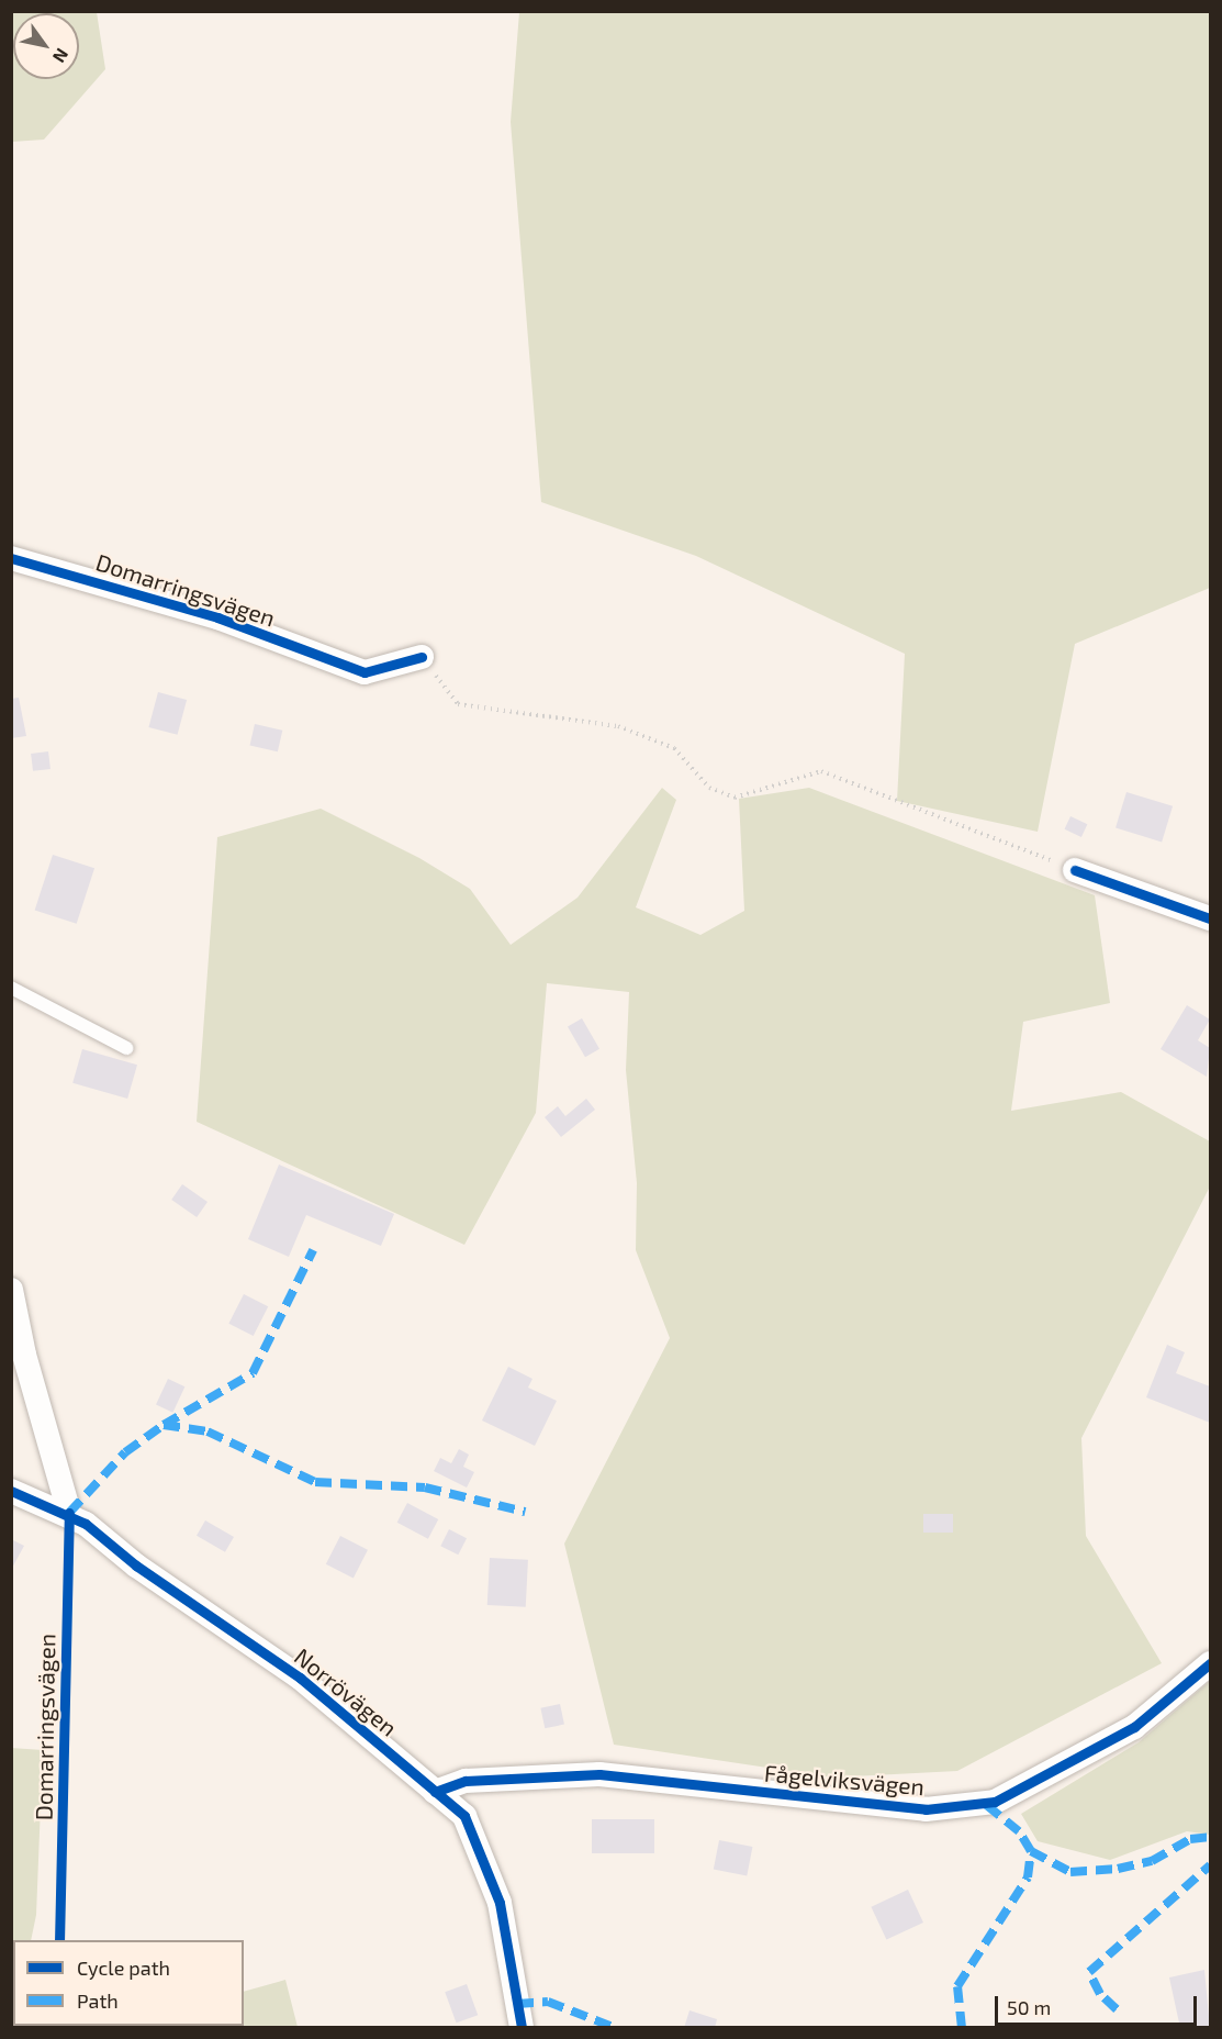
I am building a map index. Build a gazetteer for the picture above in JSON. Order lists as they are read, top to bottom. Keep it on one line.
{"streets":{"street":["Domarringsvägen","Norrövägen","Fågelviksvägen"]},"crossings":[["Norrövägen","Fågelviksvägen"]],"legend":["Cycle path","Path"],"scale_bar":"50 m","north":"bottom right"}
